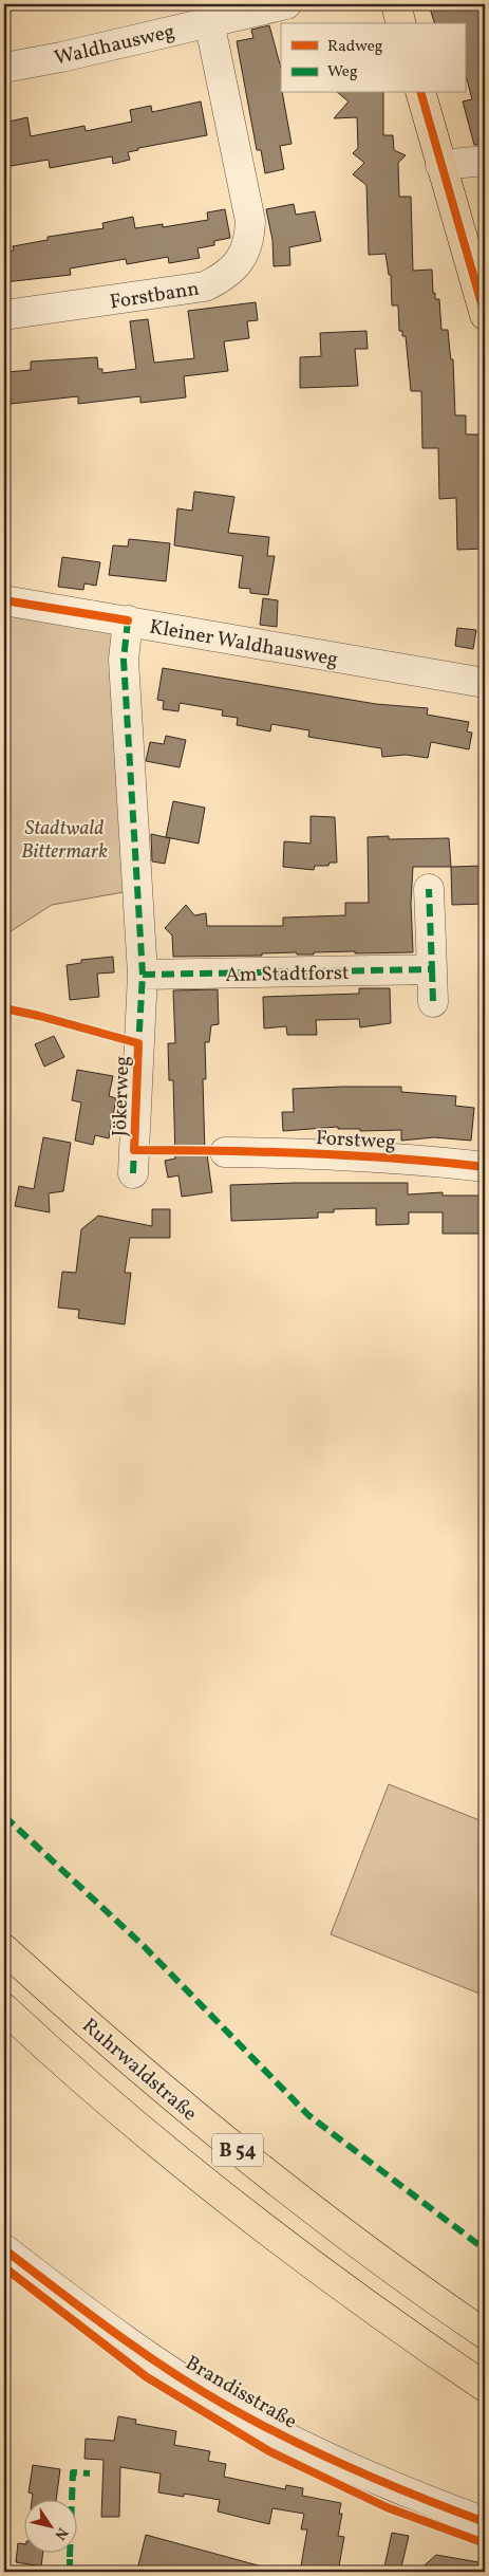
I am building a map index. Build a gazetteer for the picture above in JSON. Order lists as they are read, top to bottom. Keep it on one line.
{"streets":{"main road":["Ruhrwaldstraße","B 54"],"street":["Waldhausweg","Forstbann","Kleiner Waldhausweg","Am Stadtforst","Jökerweg","Forstweg","Brandisstraße"]},"crossings":[["Waldhausweg","Forstbann"],["Kleiner Waldhausweg","Jökerweg"],["Am Stadtforst","Jökerweg"]],"parks":["Stadtwald Bittermark"],"legend":["Radweg","Weg"],"north":"bottom right"}
